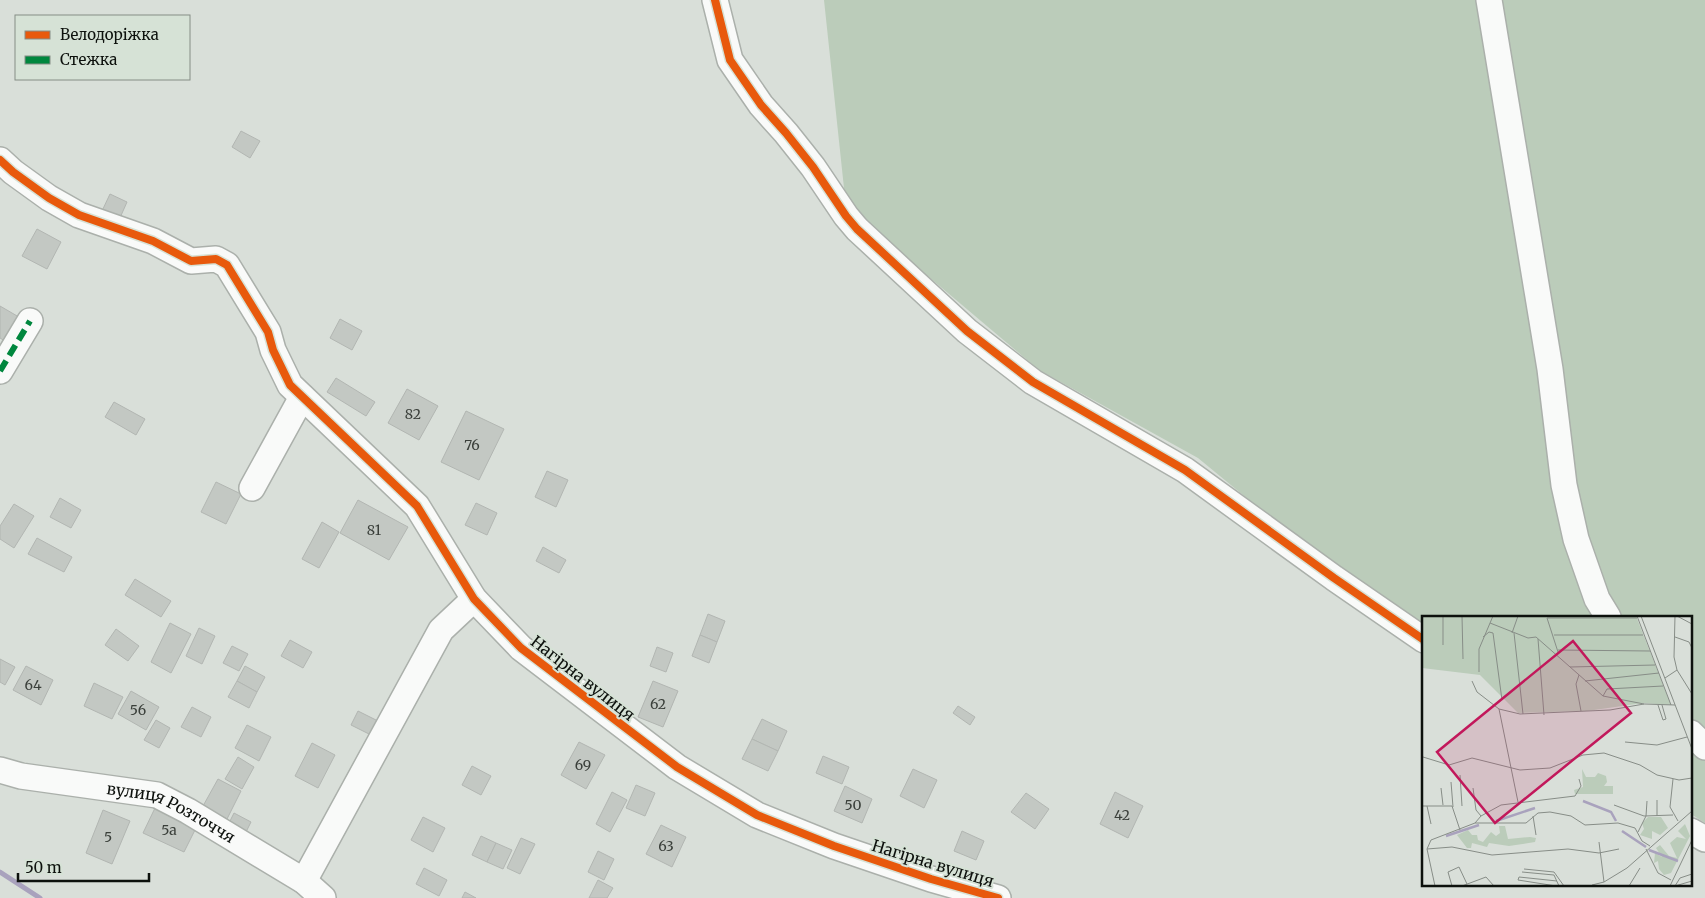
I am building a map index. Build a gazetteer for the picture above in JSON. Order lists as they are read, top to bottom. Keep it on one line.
{"streets":{"street":["Нагірна вулиця","вулиця Розточчя"]},"house_numbers":["82","76","81","64","62","56","69","50","42","5а","5","63"],"legend":["Велодоріжка","Стежка"],"scale_bar":"50 m"}
